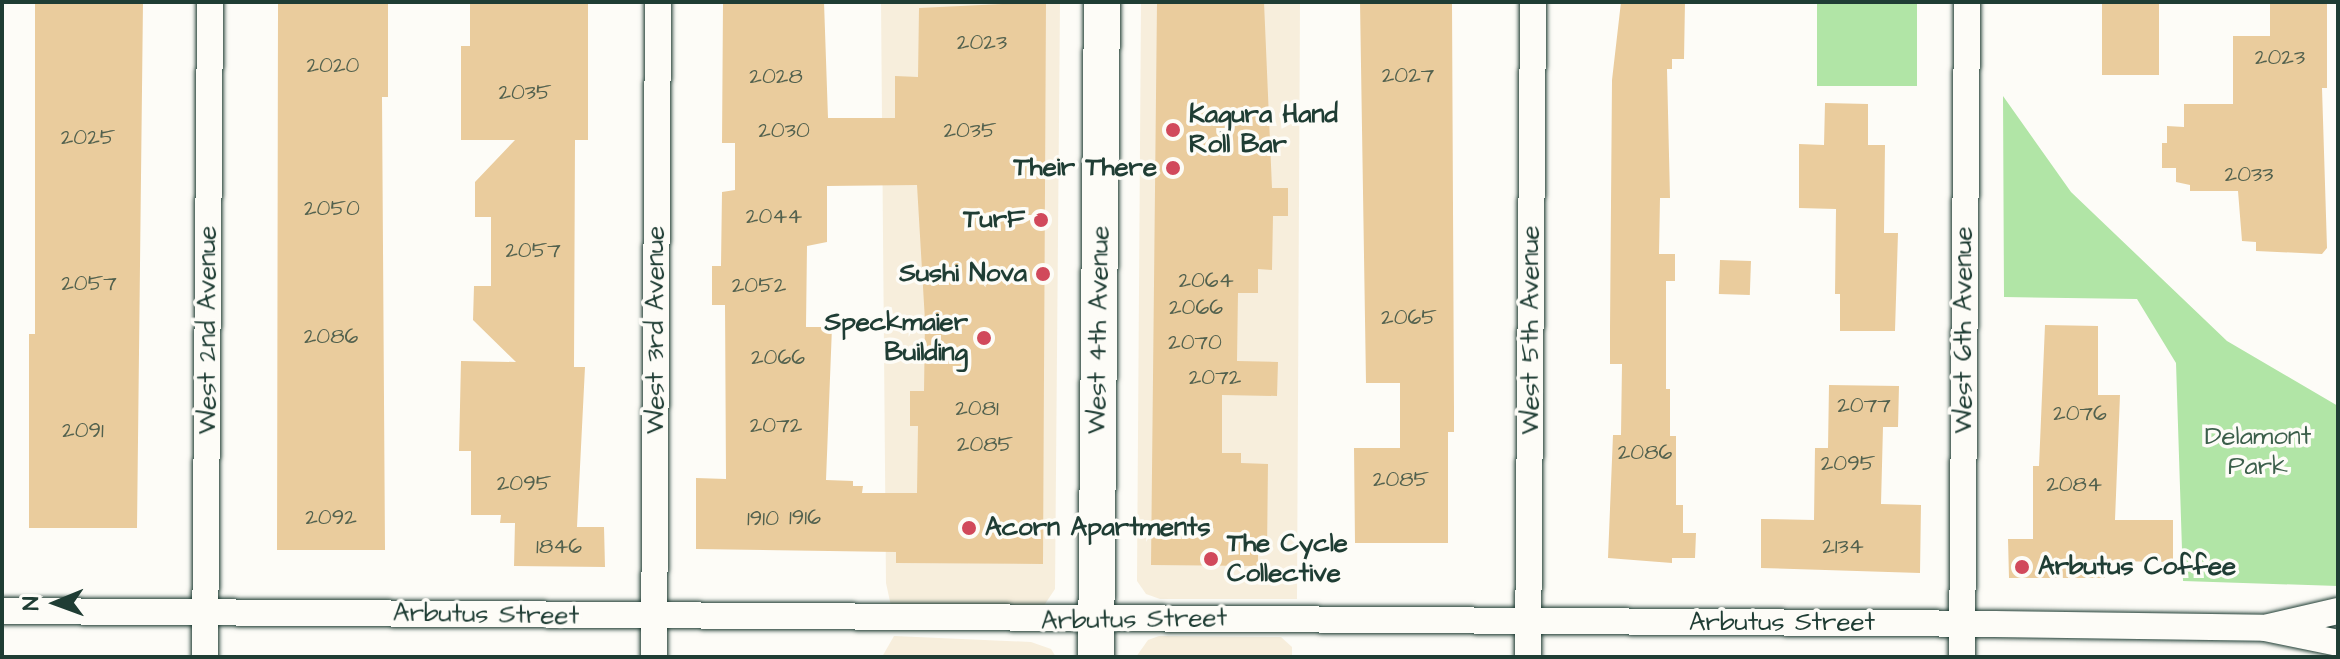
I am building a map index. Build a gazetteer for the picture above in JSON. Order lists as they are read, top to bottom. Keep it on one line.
{"streets":{"main road":["West 4th Avenue"],"street":["West 2nd Avenue","West 3rd Avenue","West 5th Avenue","West 6th Avenue","Arbutus Street"]},"crossings":[["West 2nd Avenue","Arbutus Street"],["West 3rd Avenue","Arbutus Street"],["West 4th Avenue","Arbutus Street"],["West 5th Avenue","Arbutus Street"],["West 6th Avenue","Arbutus Street"]],"parks":["Delamont Park"],"places":["Kagura Hand Roll Bar","Their There","TurF","Sushi Nova","Speckmaier Building","Acorn Apartments","The Cycle Collective","Arbutus Coffee"],"house_numbers":["2023","2023","2020","2027","2028","2035","2030","2035","2025","2033","2050","2044","2057","2064","2057","2052","2066","2065","2086","2070","2066","2072","2077","2081","2076","2072","2091","2085","2086","2095","2085","2095","2084","2092","1916","1910","1846","2134"],"north":"left"}
